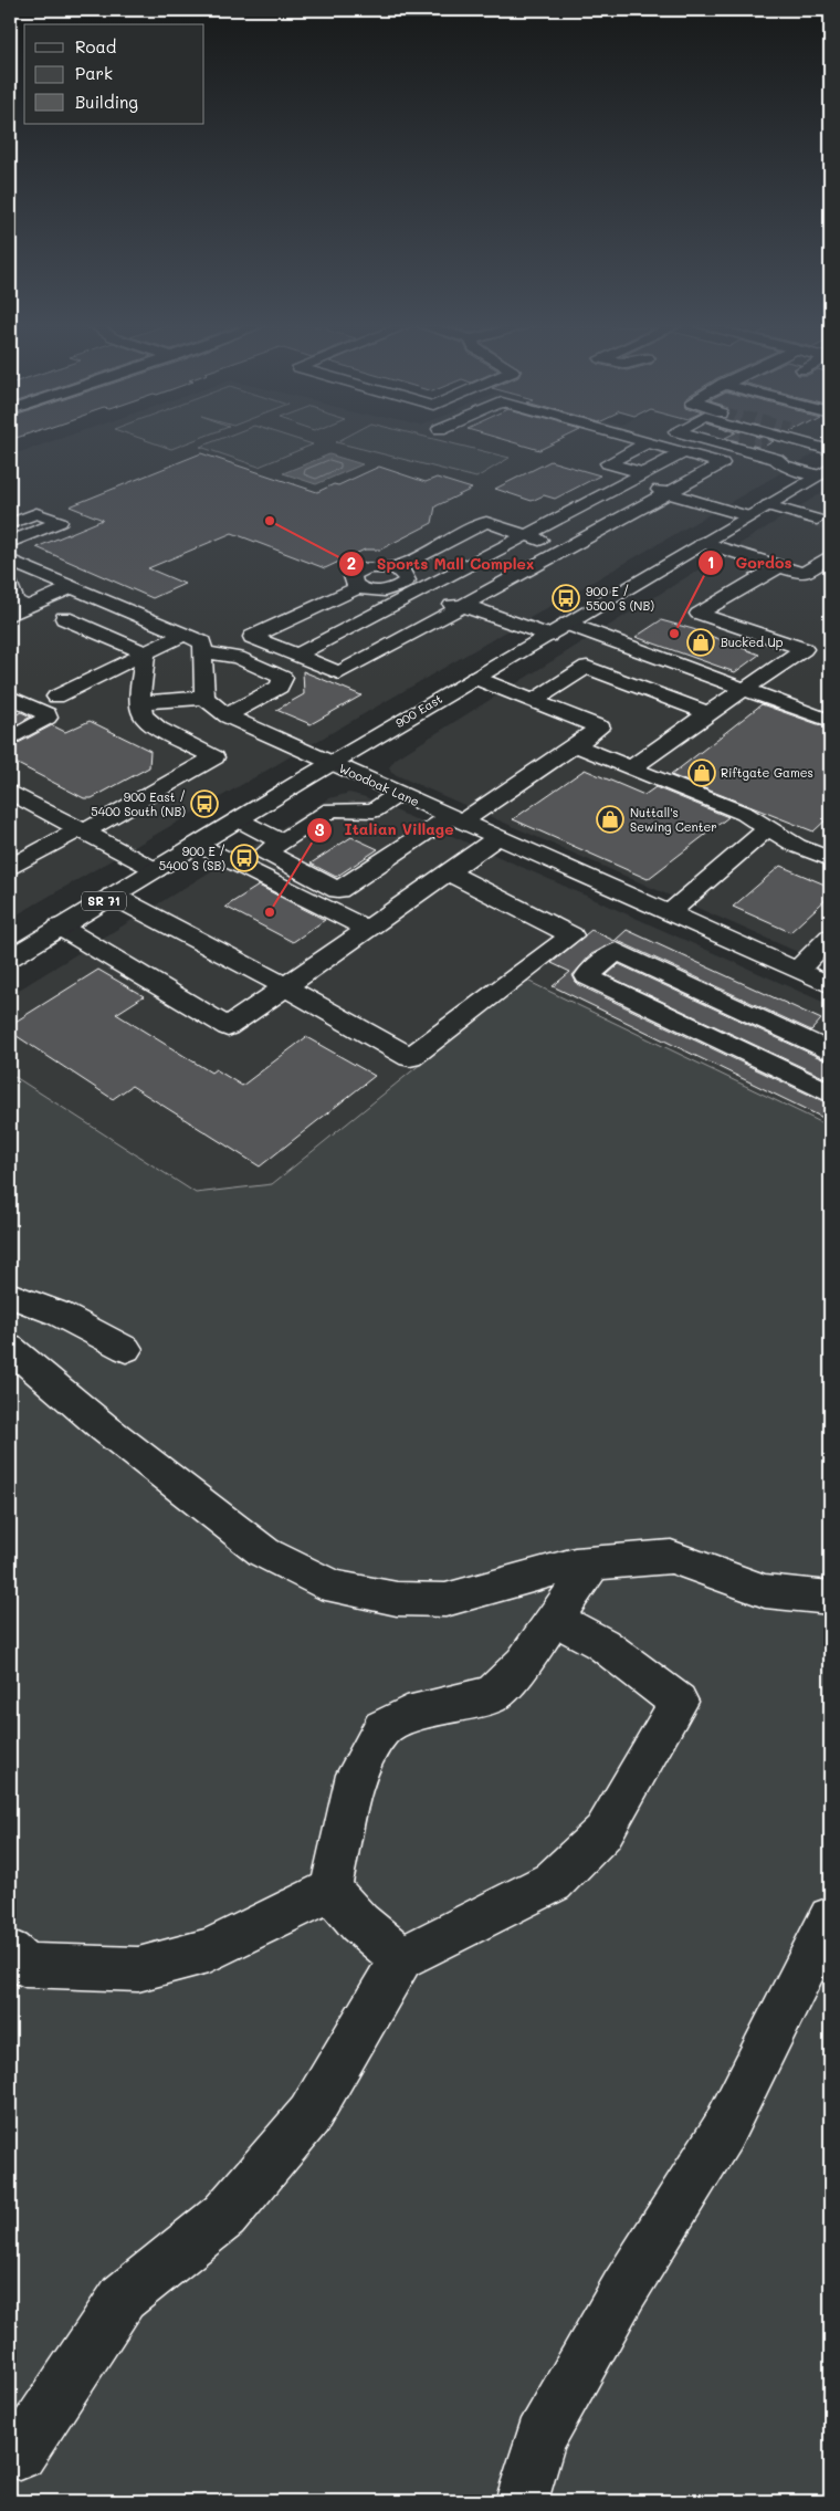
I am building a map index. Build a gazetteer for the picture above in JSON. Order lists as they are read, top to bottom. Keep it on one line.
{"streets":{"street":["900 East","Woodoak Lane","SR 71"]},"crossings":[["900 East","Woodoak Lane"]],"places":{"other":["Sports Mall Complex","Gordos","Italian Village"],"bus stop":["900 E / 5500 S (NB)","900 East / 5400 South (NB)","900 E / 5400 S (SB)"],"shop":["Bucked Up","Riftgate Games","Nuttall's Sewing Center"]},"legend":["Road","Park","Building"]}
